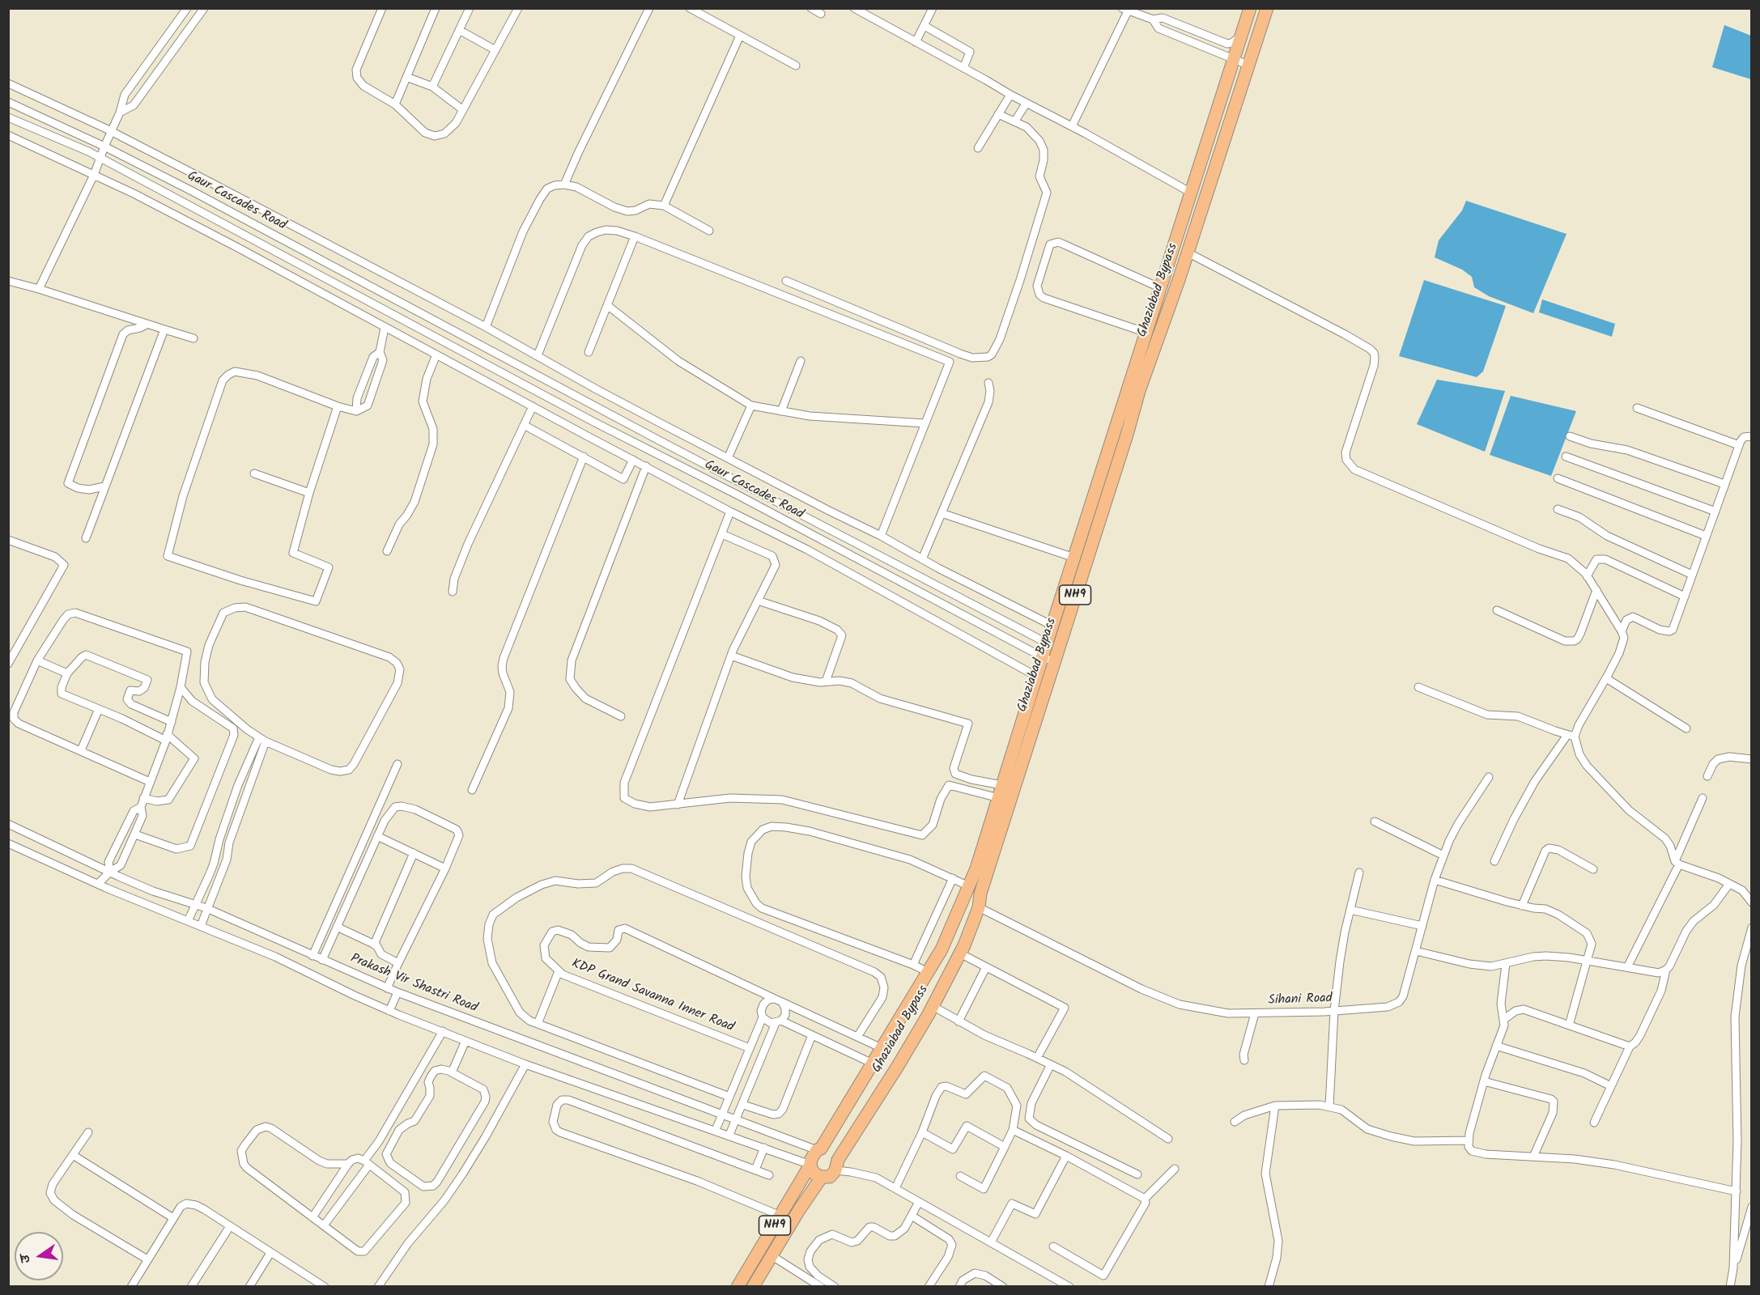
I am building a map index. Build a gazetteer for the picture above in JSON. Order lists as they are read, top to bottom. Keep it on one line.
{"streets":{"highway":["Ghaziabad Bypass","NH9"],"street":["Gaur Cascades Road","Prakash Vir Shastri Road","KDP Grand Savanna Inner Road","Sihani Road"]},"crossings":[["Gaur Cascades Road","Ghaziabad Bypass"],["Ghaziabad Bypass","NH9"],["Ghaziabad Bypass","Prakash Vir Shastri Road"],["Ghaziabad Bypass","Sihani Road"],["NH9","Prakash Vir Shastri Road"]],"north":"left"}
